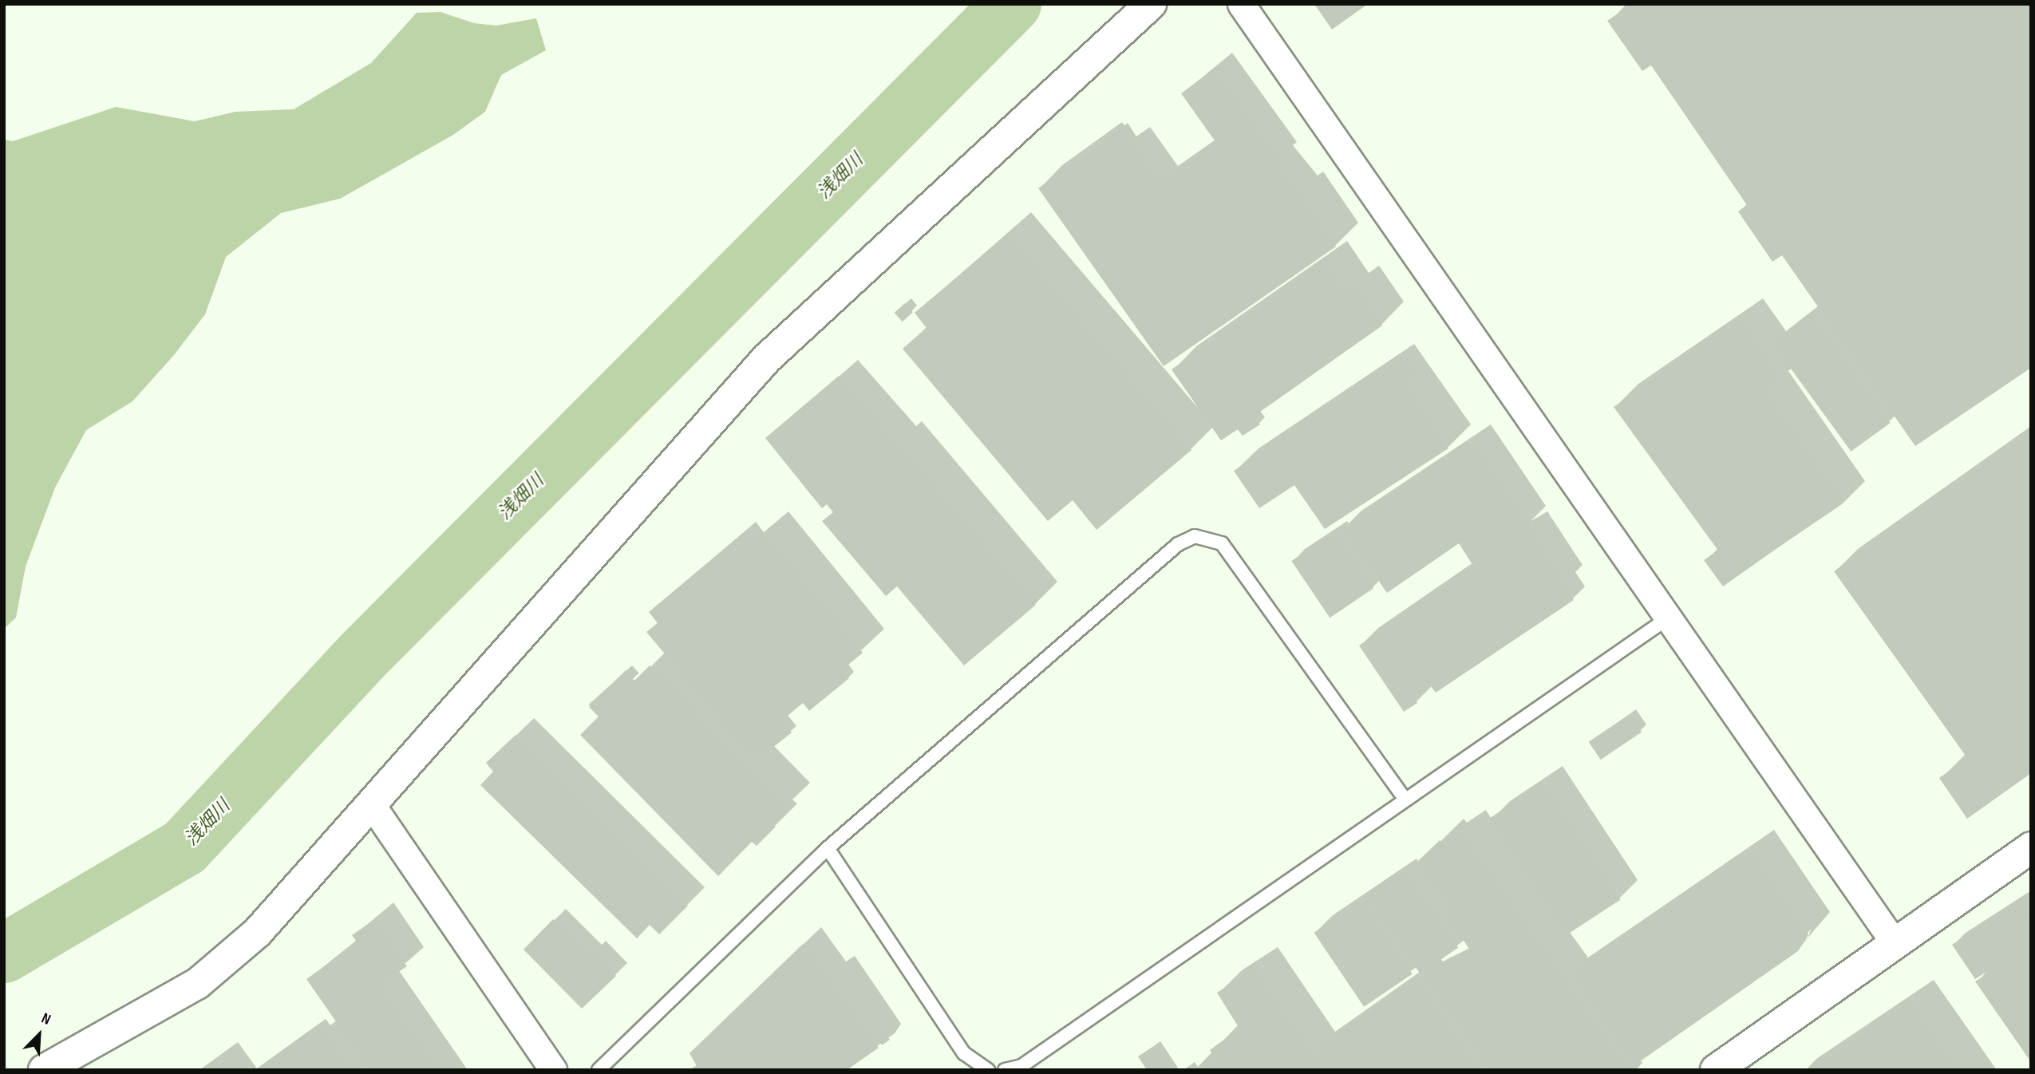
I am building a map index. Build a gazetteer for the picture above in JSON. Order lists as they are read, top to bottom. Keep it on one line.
{"water":["浅畑川"],"north":"top right"}
